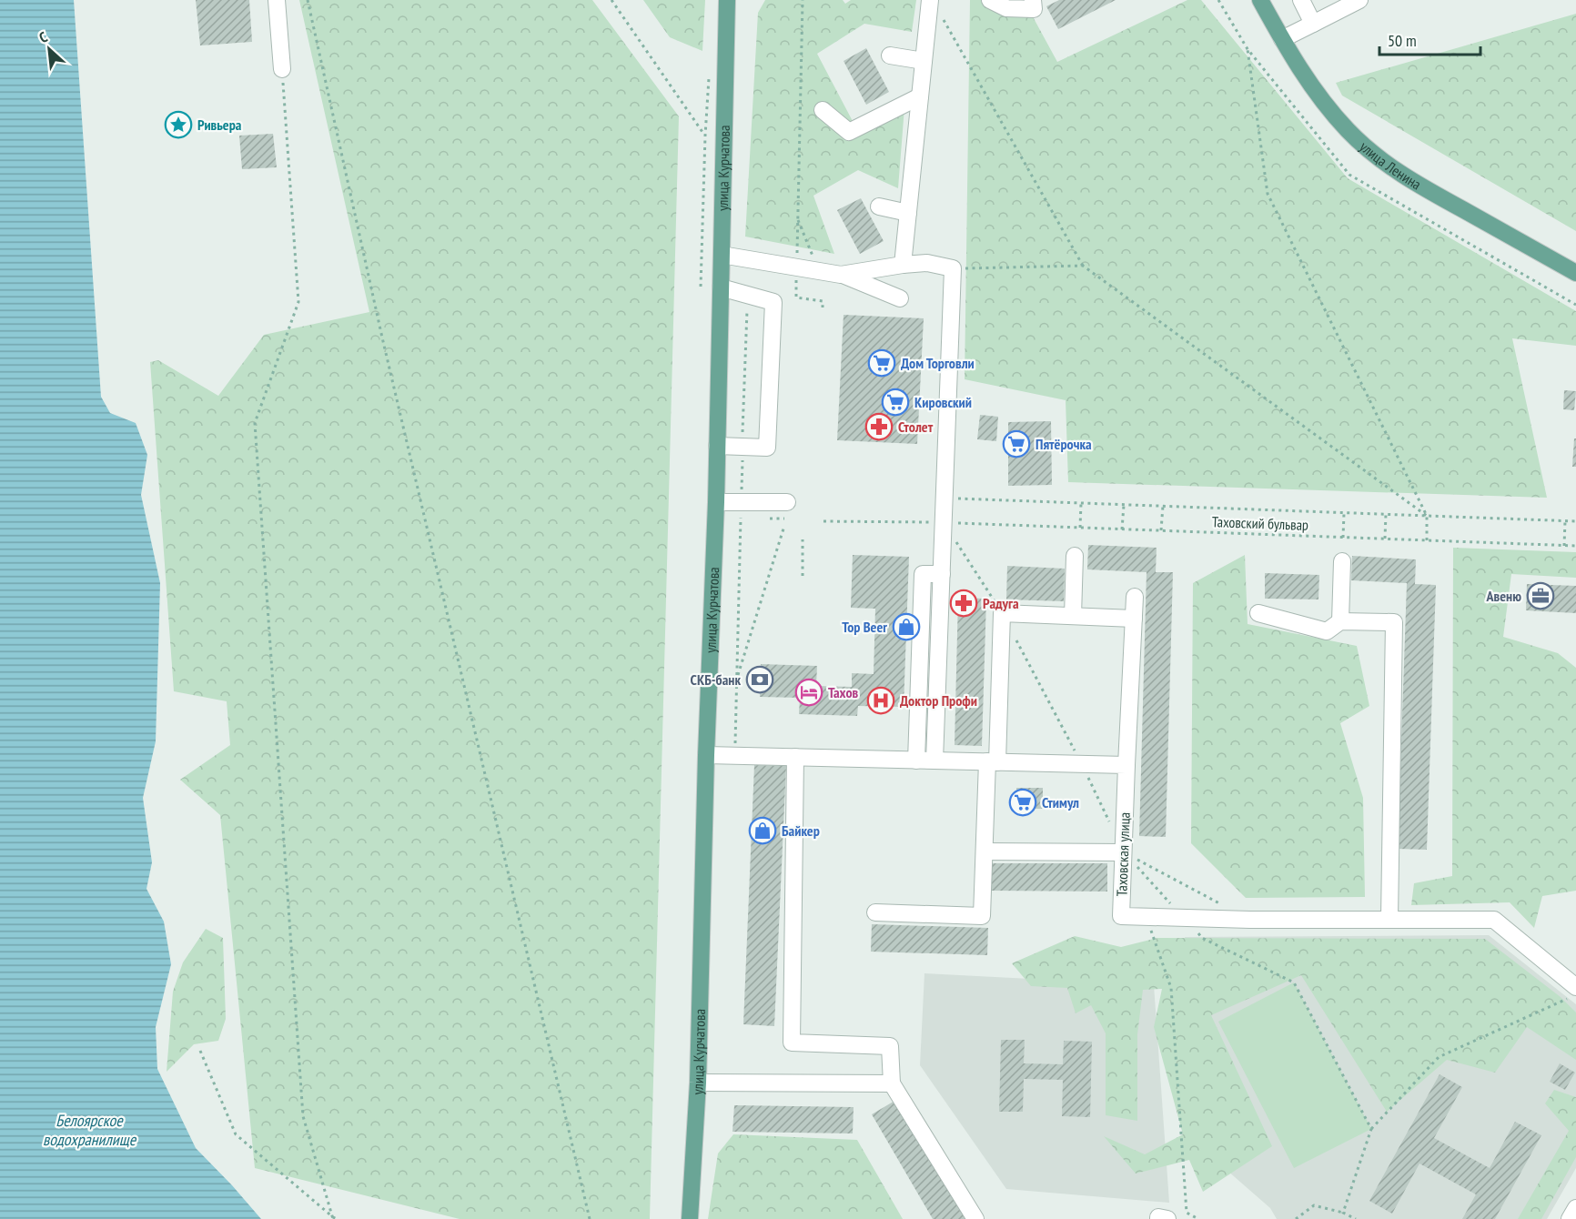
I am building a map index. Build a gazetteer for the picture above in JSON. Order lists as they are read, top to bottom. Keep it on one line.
{"streets":{"main road":["улица Ленина","улица Курчатова"],"street":["Таховская улица"],"path":["Таховский бульвар"]},"water":["Белоярское водохранилище"],"places":{"place":["Ривьера"],"supermarket":["Дом Торговли","Кировский","Пятёрочка","Стимул"],"pharmacy":["Столет","Радуга"],"office":["Авеню"],"shop":["Top Beer","Байкер"],"bank":["СКБ-банк"],"hotel":["Тахов"],"hospital":["Доктор Профи"]},"scale_bar":"50 m","north":"top left"}
